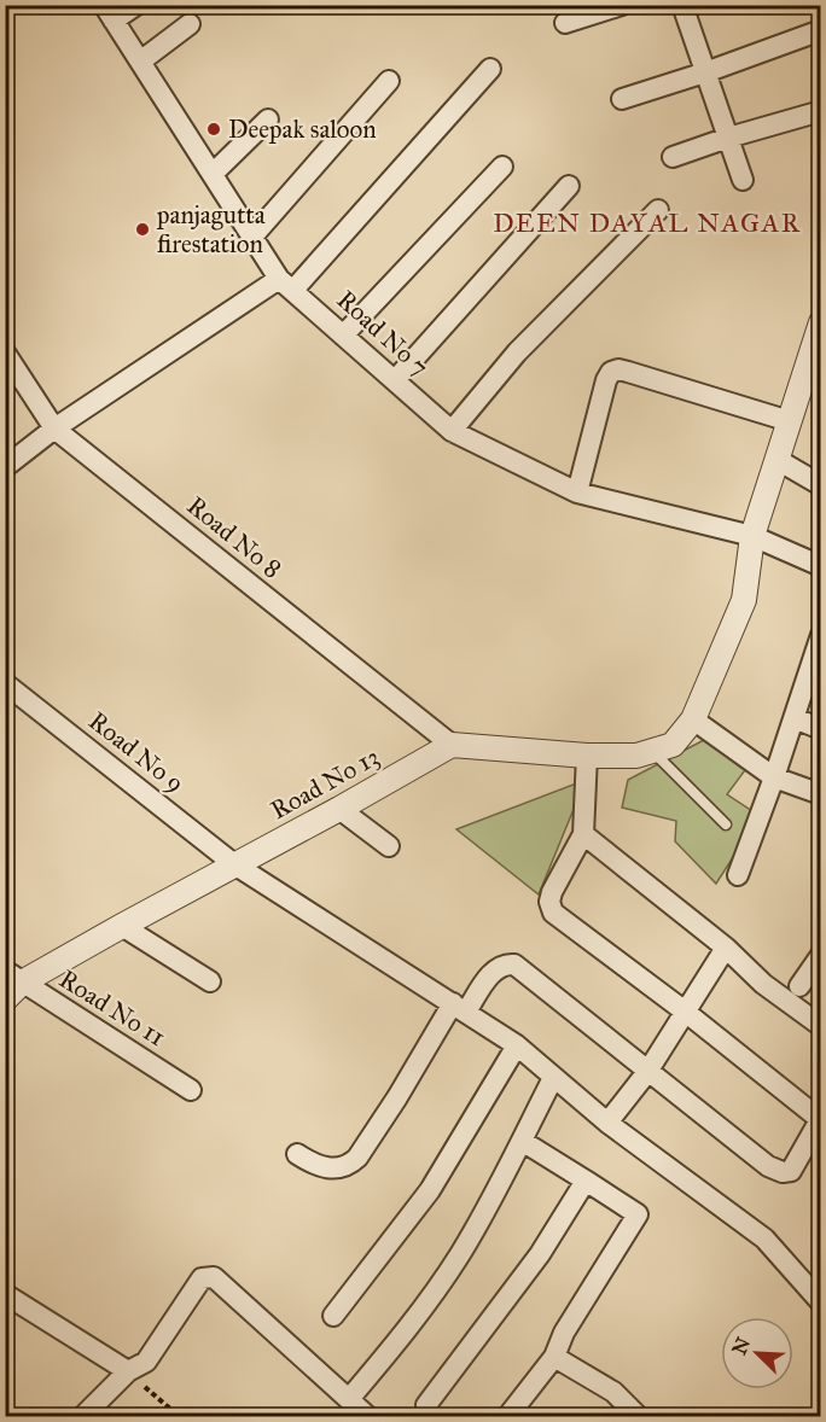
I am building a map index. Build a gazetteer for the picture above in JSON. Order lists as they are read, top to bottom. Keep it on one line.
{"streets":{"street":["Road No 7","Road No 8","Road No 9","Road No 13","Road No 11"]},"crossings":[["Road No 8","Road No 13"],["Road No 9","Road No 13"],["Road No 13","Road No 11"]],"districts":["DEEN DAYAL NAGAR"],"places":["Deepak saloon","panjagutta firestation"],"north":"top left"}
